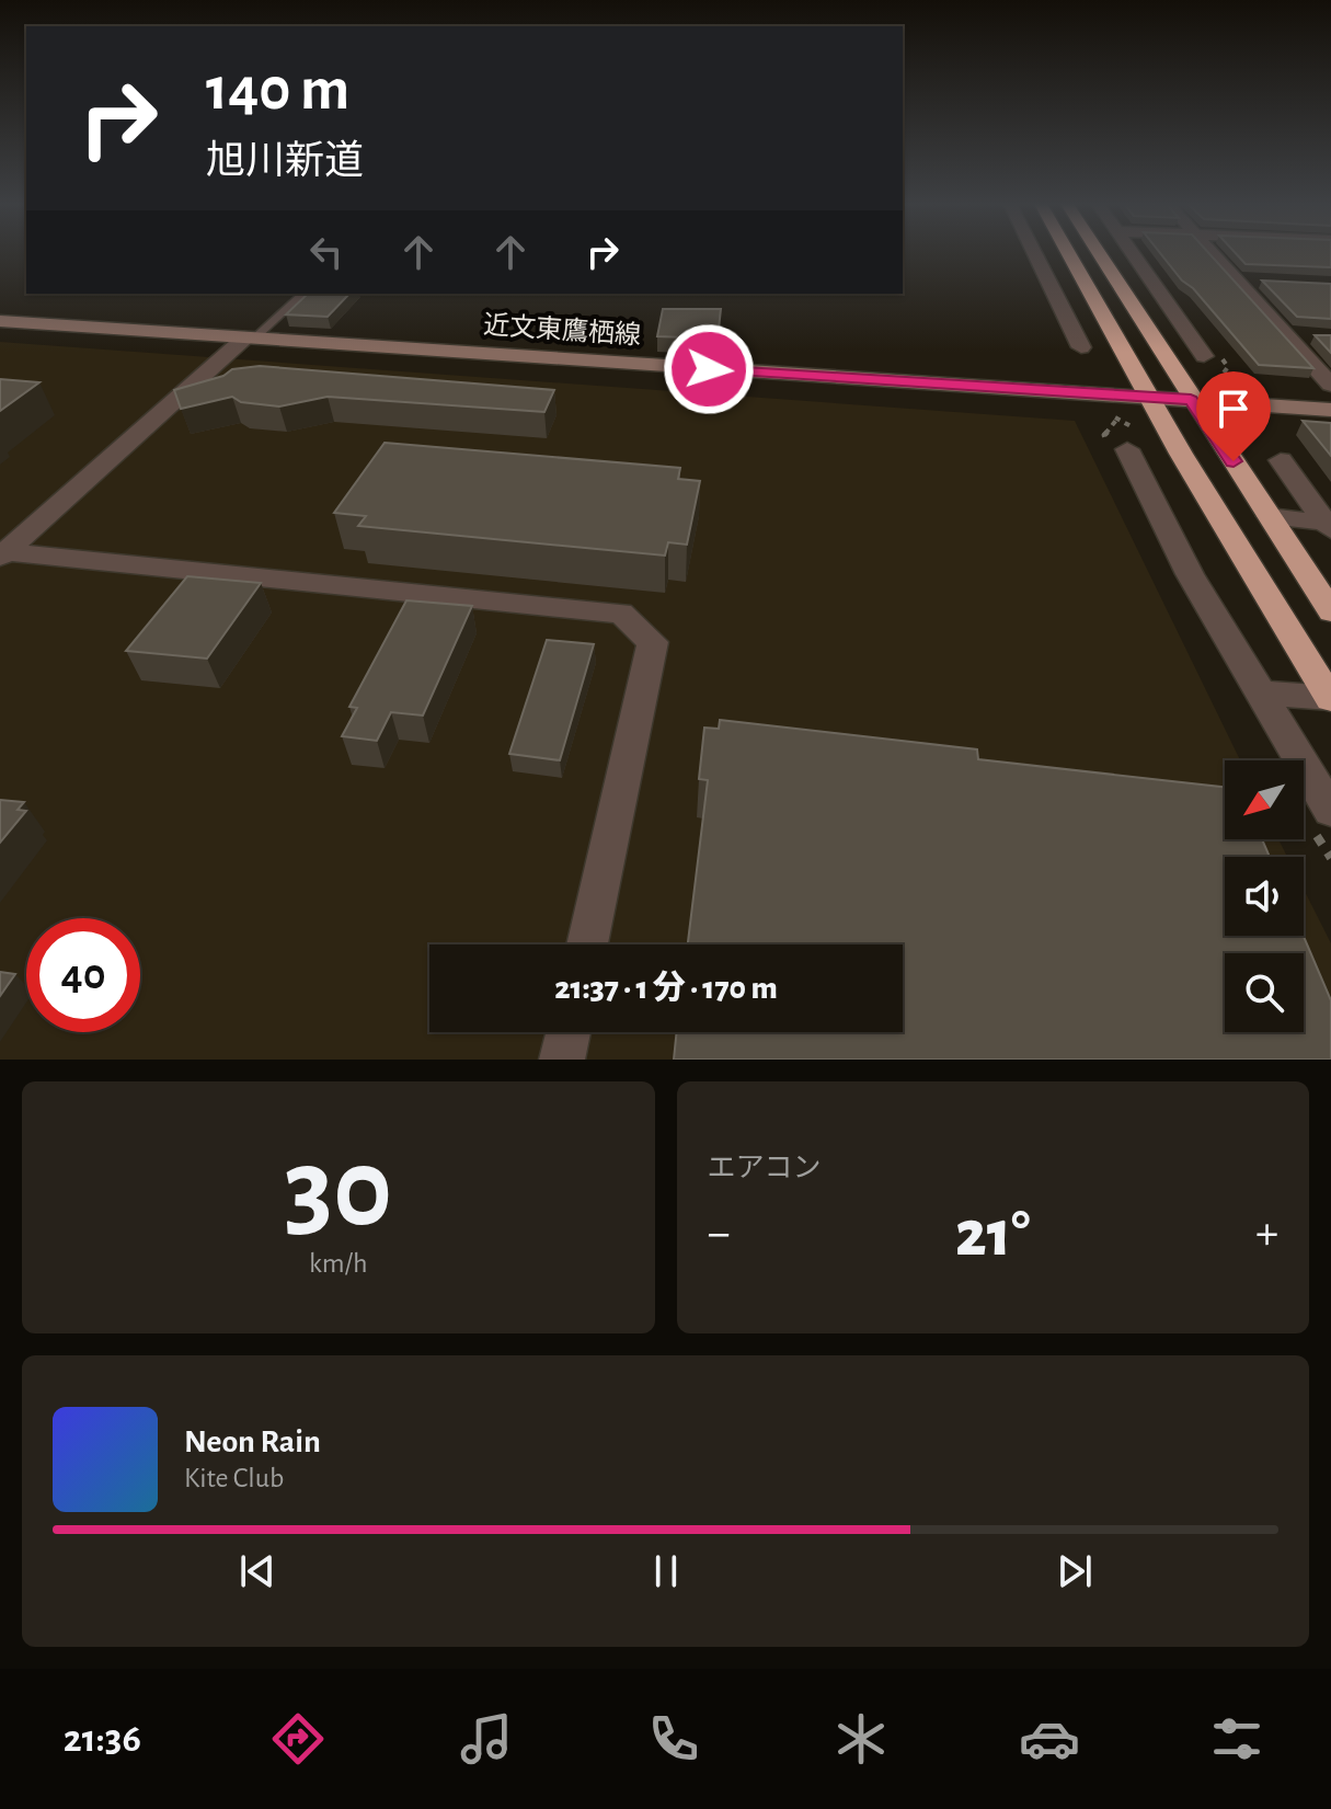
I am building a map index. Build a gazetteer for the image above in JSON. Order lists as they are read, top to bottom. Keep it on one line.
{"streets":{"street":["近文東鷹栖線"]},"north":"bottom left","page":{"turn":["140 m","旭川新道"],"limit":"40","trip":"21:37 · 1 分 · 170 m","tile":[["30","km/h"],"エアコン"],"heat":["−","21°","+"],"song":["Neon Rain","Kite Club"],"tabs":"21:36"}}
